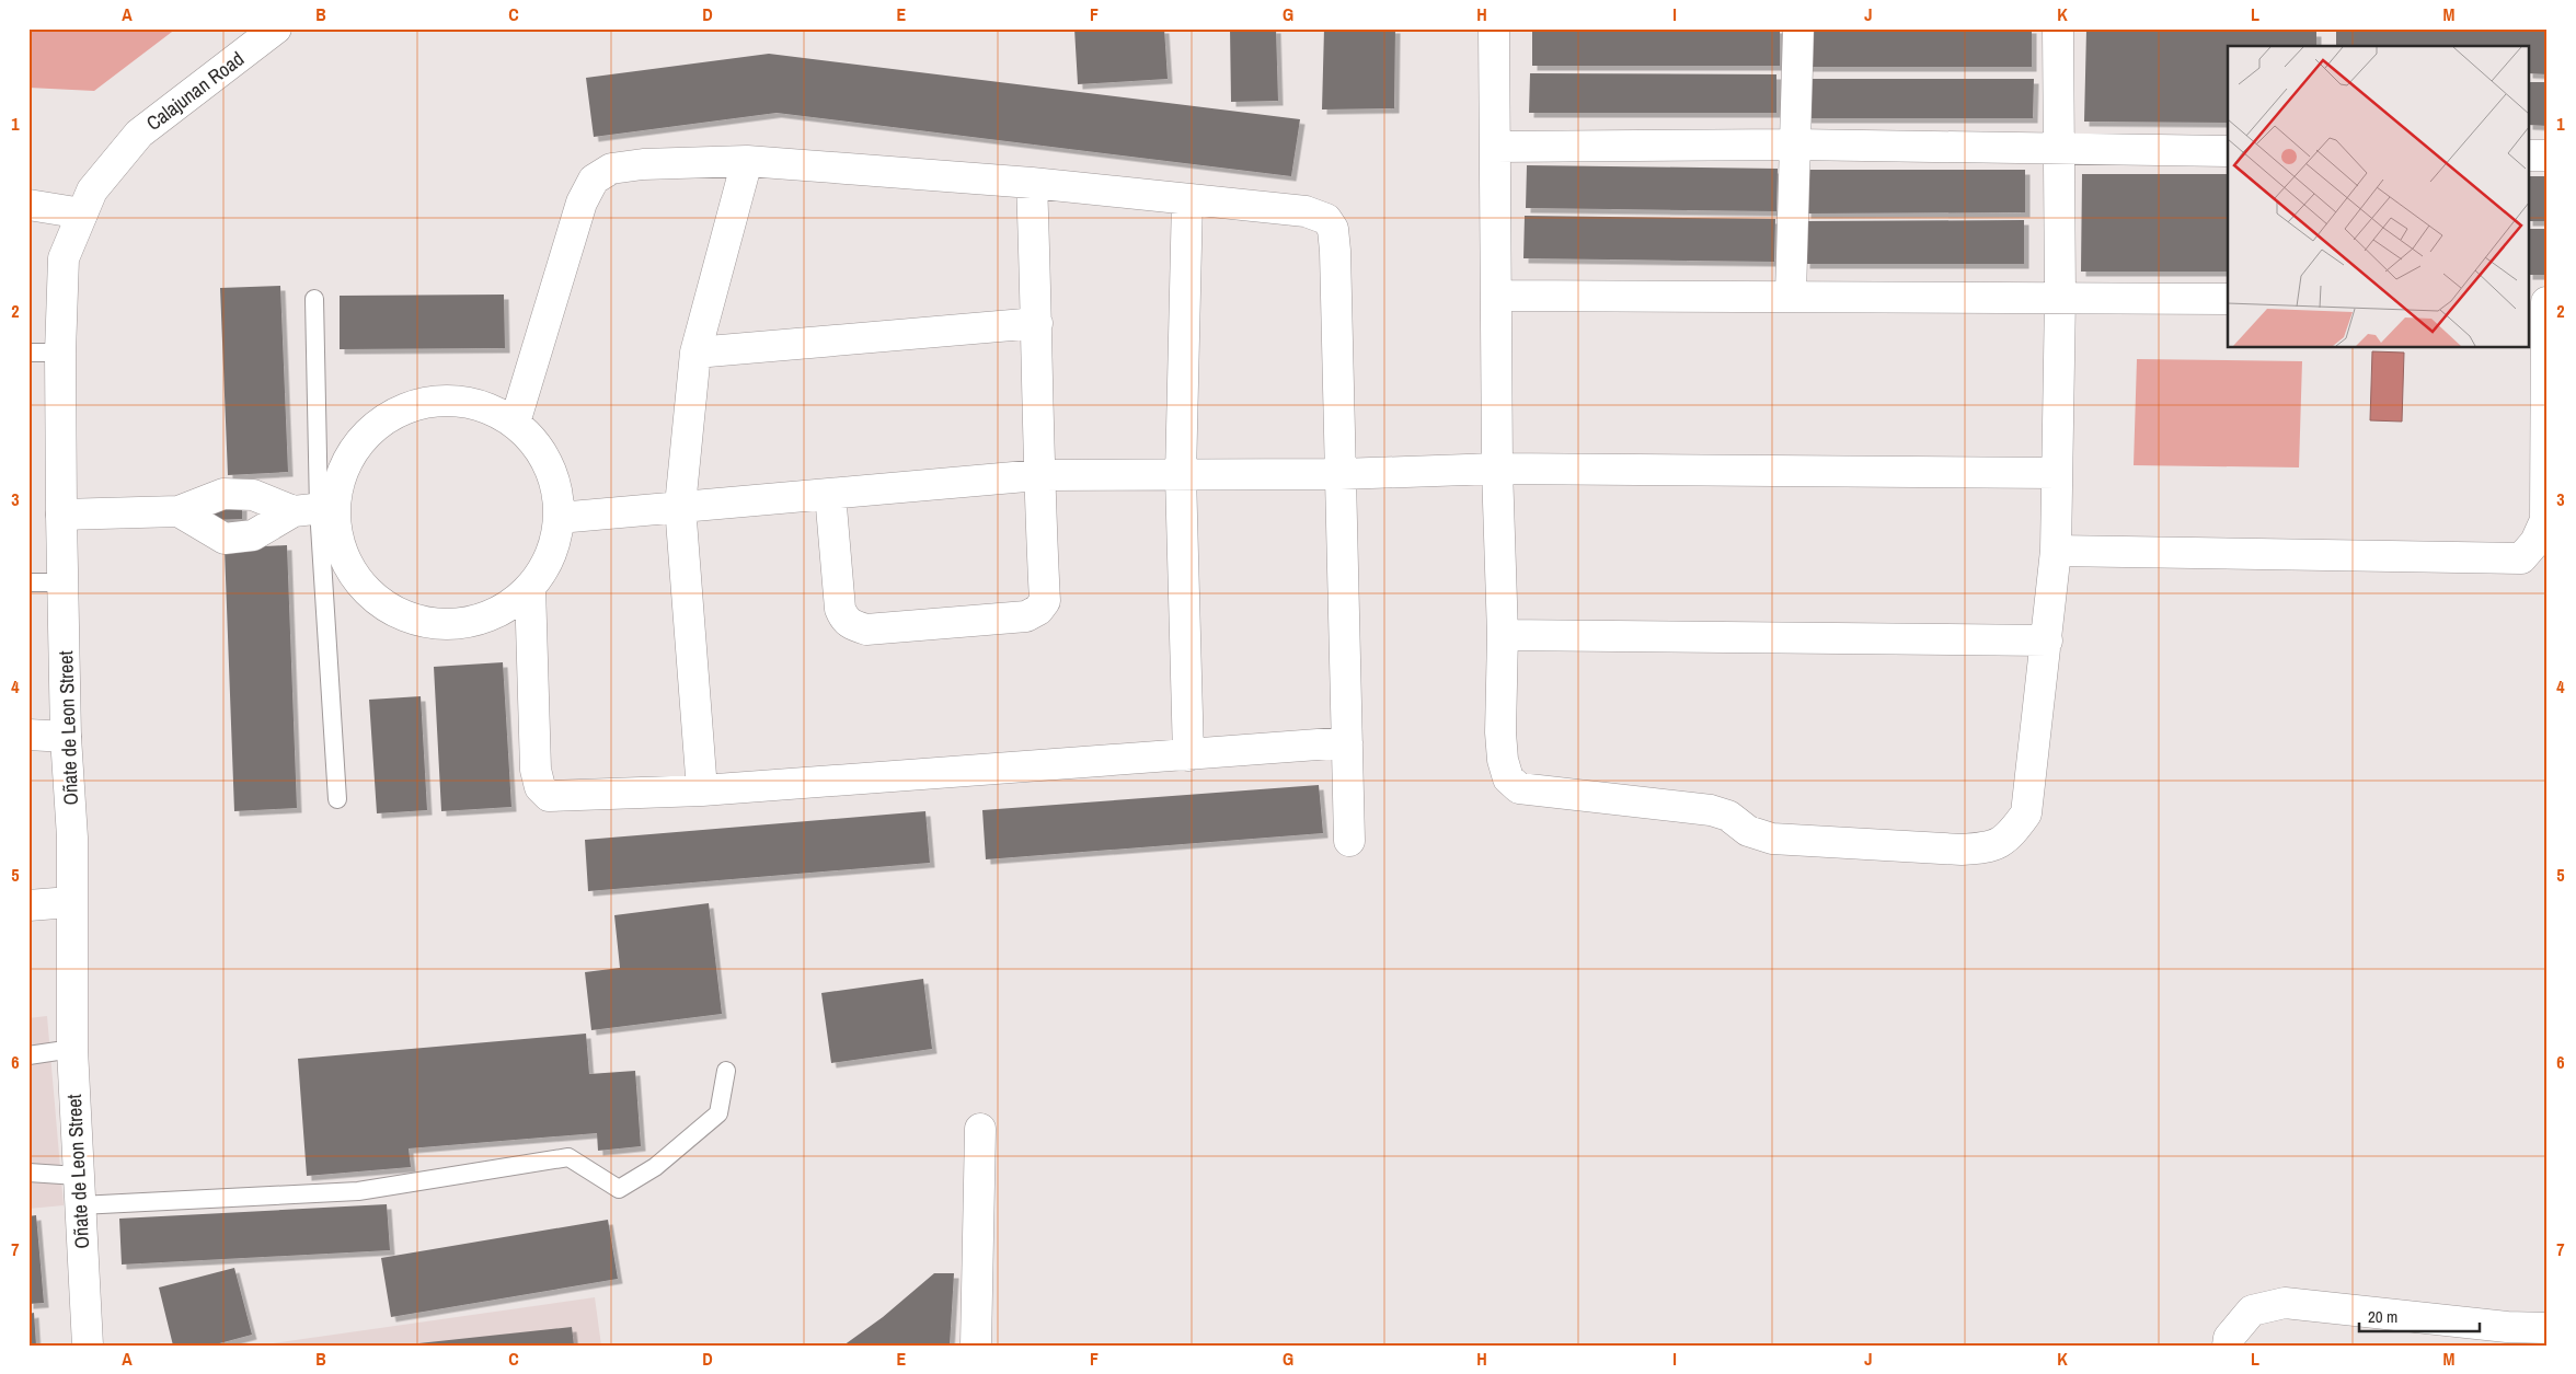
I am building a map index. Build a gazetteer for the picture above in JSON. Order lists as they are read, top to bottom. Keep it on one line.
{"streets":{"street":["Calajunan Road","Oñate de Leon Street"]},"crossings":[["Calajunan Road","Oñate de Leon Street"]],"scale_bar":"20 m","grid":{"columns":["A","B","C","D","E","F","G","H","I","J","K","L","M"],"rows":["1","2","3","4","5","6","7"]}}
